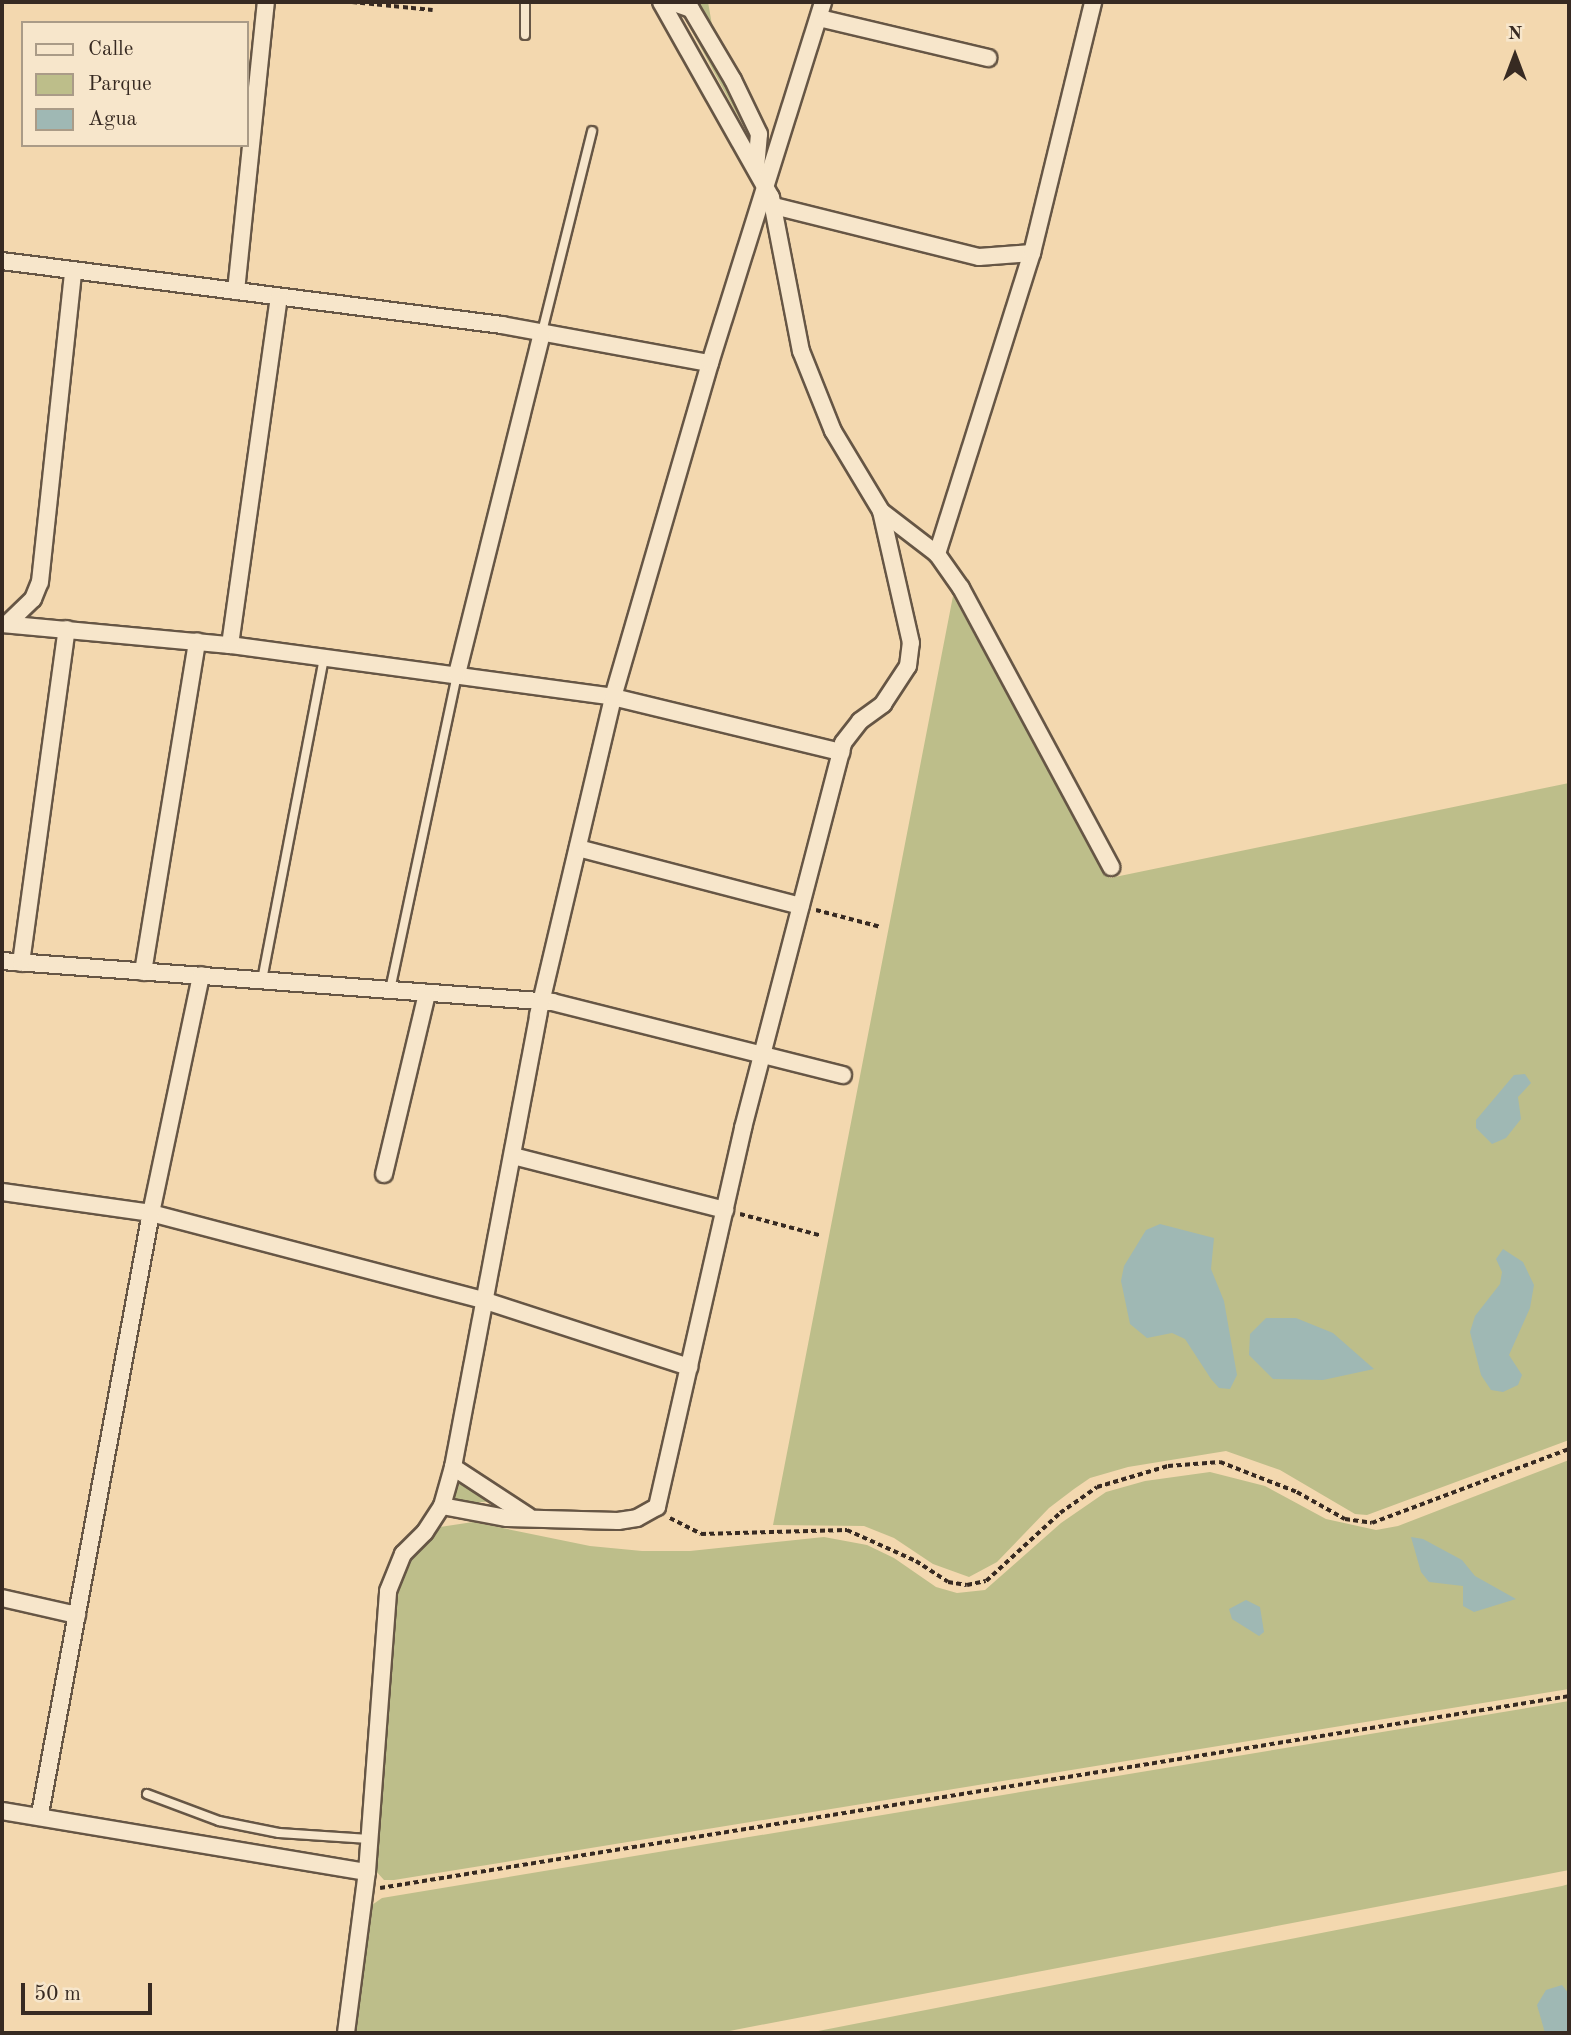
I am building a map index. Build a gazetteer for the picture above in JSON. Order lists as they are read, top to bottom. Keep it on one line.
{"legend":["Calle","Parque","Agua"],"scale_bar":"50 m","north":"top"}
